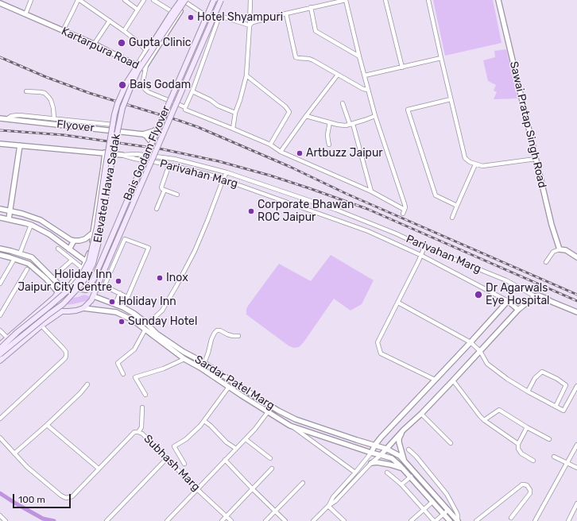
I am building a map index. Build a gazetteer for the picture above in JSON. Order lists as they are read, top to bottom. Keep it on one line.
{"streets":{"main road":["Bais Godam Flyover","Elevated Hawa Sadak"],"street":["Kartarpura Road","Sawai Pratap Singh Road","Flyover","Parivahan Marg","Sardar Patel Marg","Subhash Marg"]},"crossings":[["Kartarpura Road","Elevated Hawa Sadak"],["Flyover","Bais Godam Flyover"],["Bais Godam Flyover","Sardar Patel Marg"]],"places":["Hotel Shyampuri","Gupta Clinic","Bais Godam","Artbuzz Jaipur","Corporate Bhawan ROC Jaipur","Inox","Holiday Inn Jaipur City Centre","Dr Agarwals Eye Hospital","Holiday Inn","Sunday Hotel"],"scale_bar":"100 m"}
